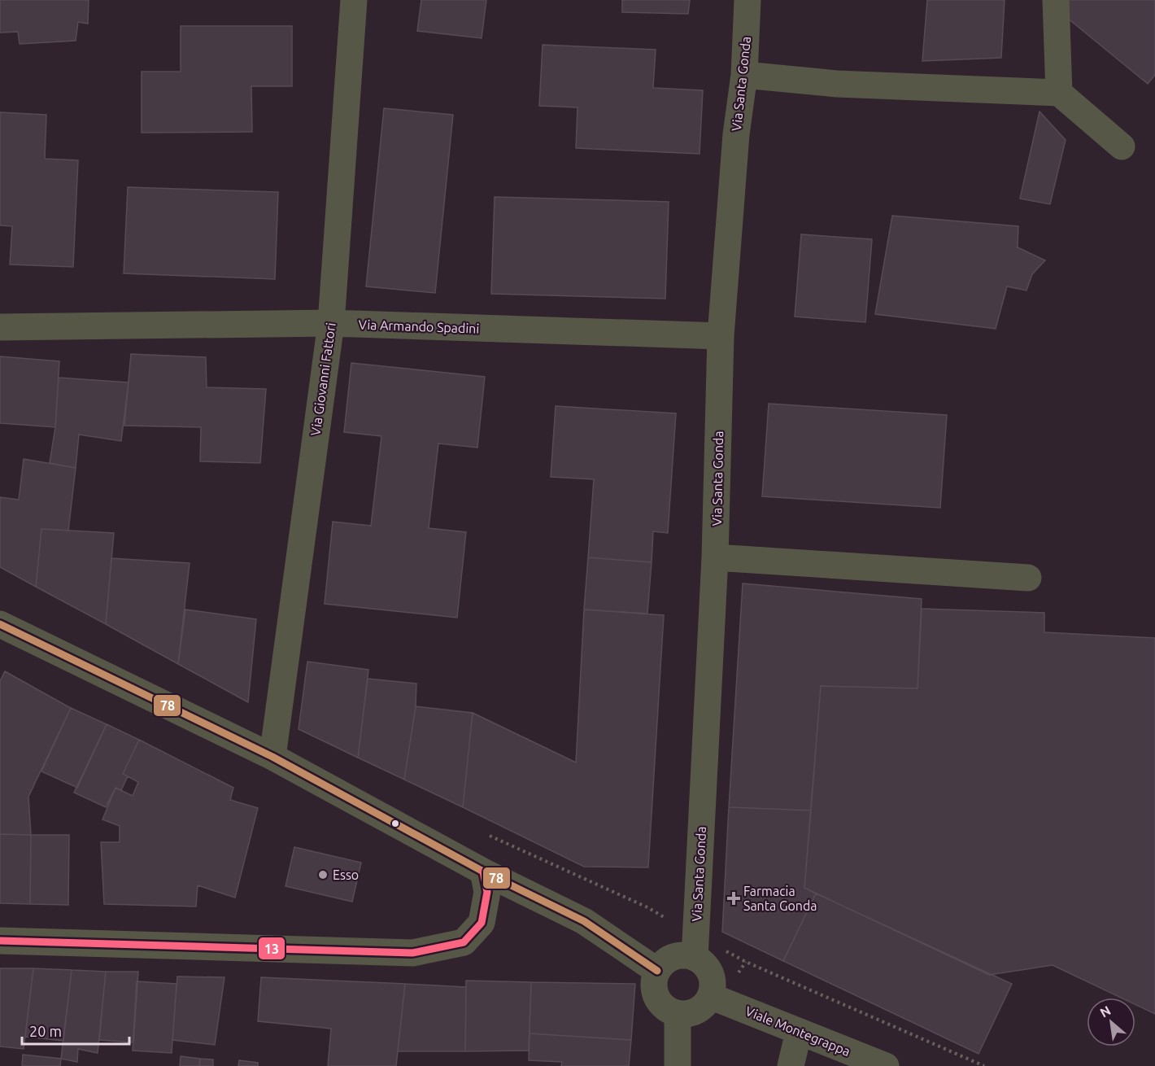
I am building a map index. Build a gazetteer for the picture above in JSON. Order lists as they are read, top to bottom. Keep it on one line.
{"streets":{"street":["Via Santa Gonda","Via Armando Spadini","Via Giovanni Fattori","Viale Montegrappa"]},"crossings":[["Via Santa Gonda","Via Armando Spadini"],["Via Santa Gonda","Viale Montegrappa"],["Via Armando Spadini","Via Giovanni Fattori"]],"places":{"other":["Esso"],"health":["Farmacia Santa Gonda"]},"lines":["transit line 78","transit line 13"],"scale_bar":"20 m","north":"top left"}
